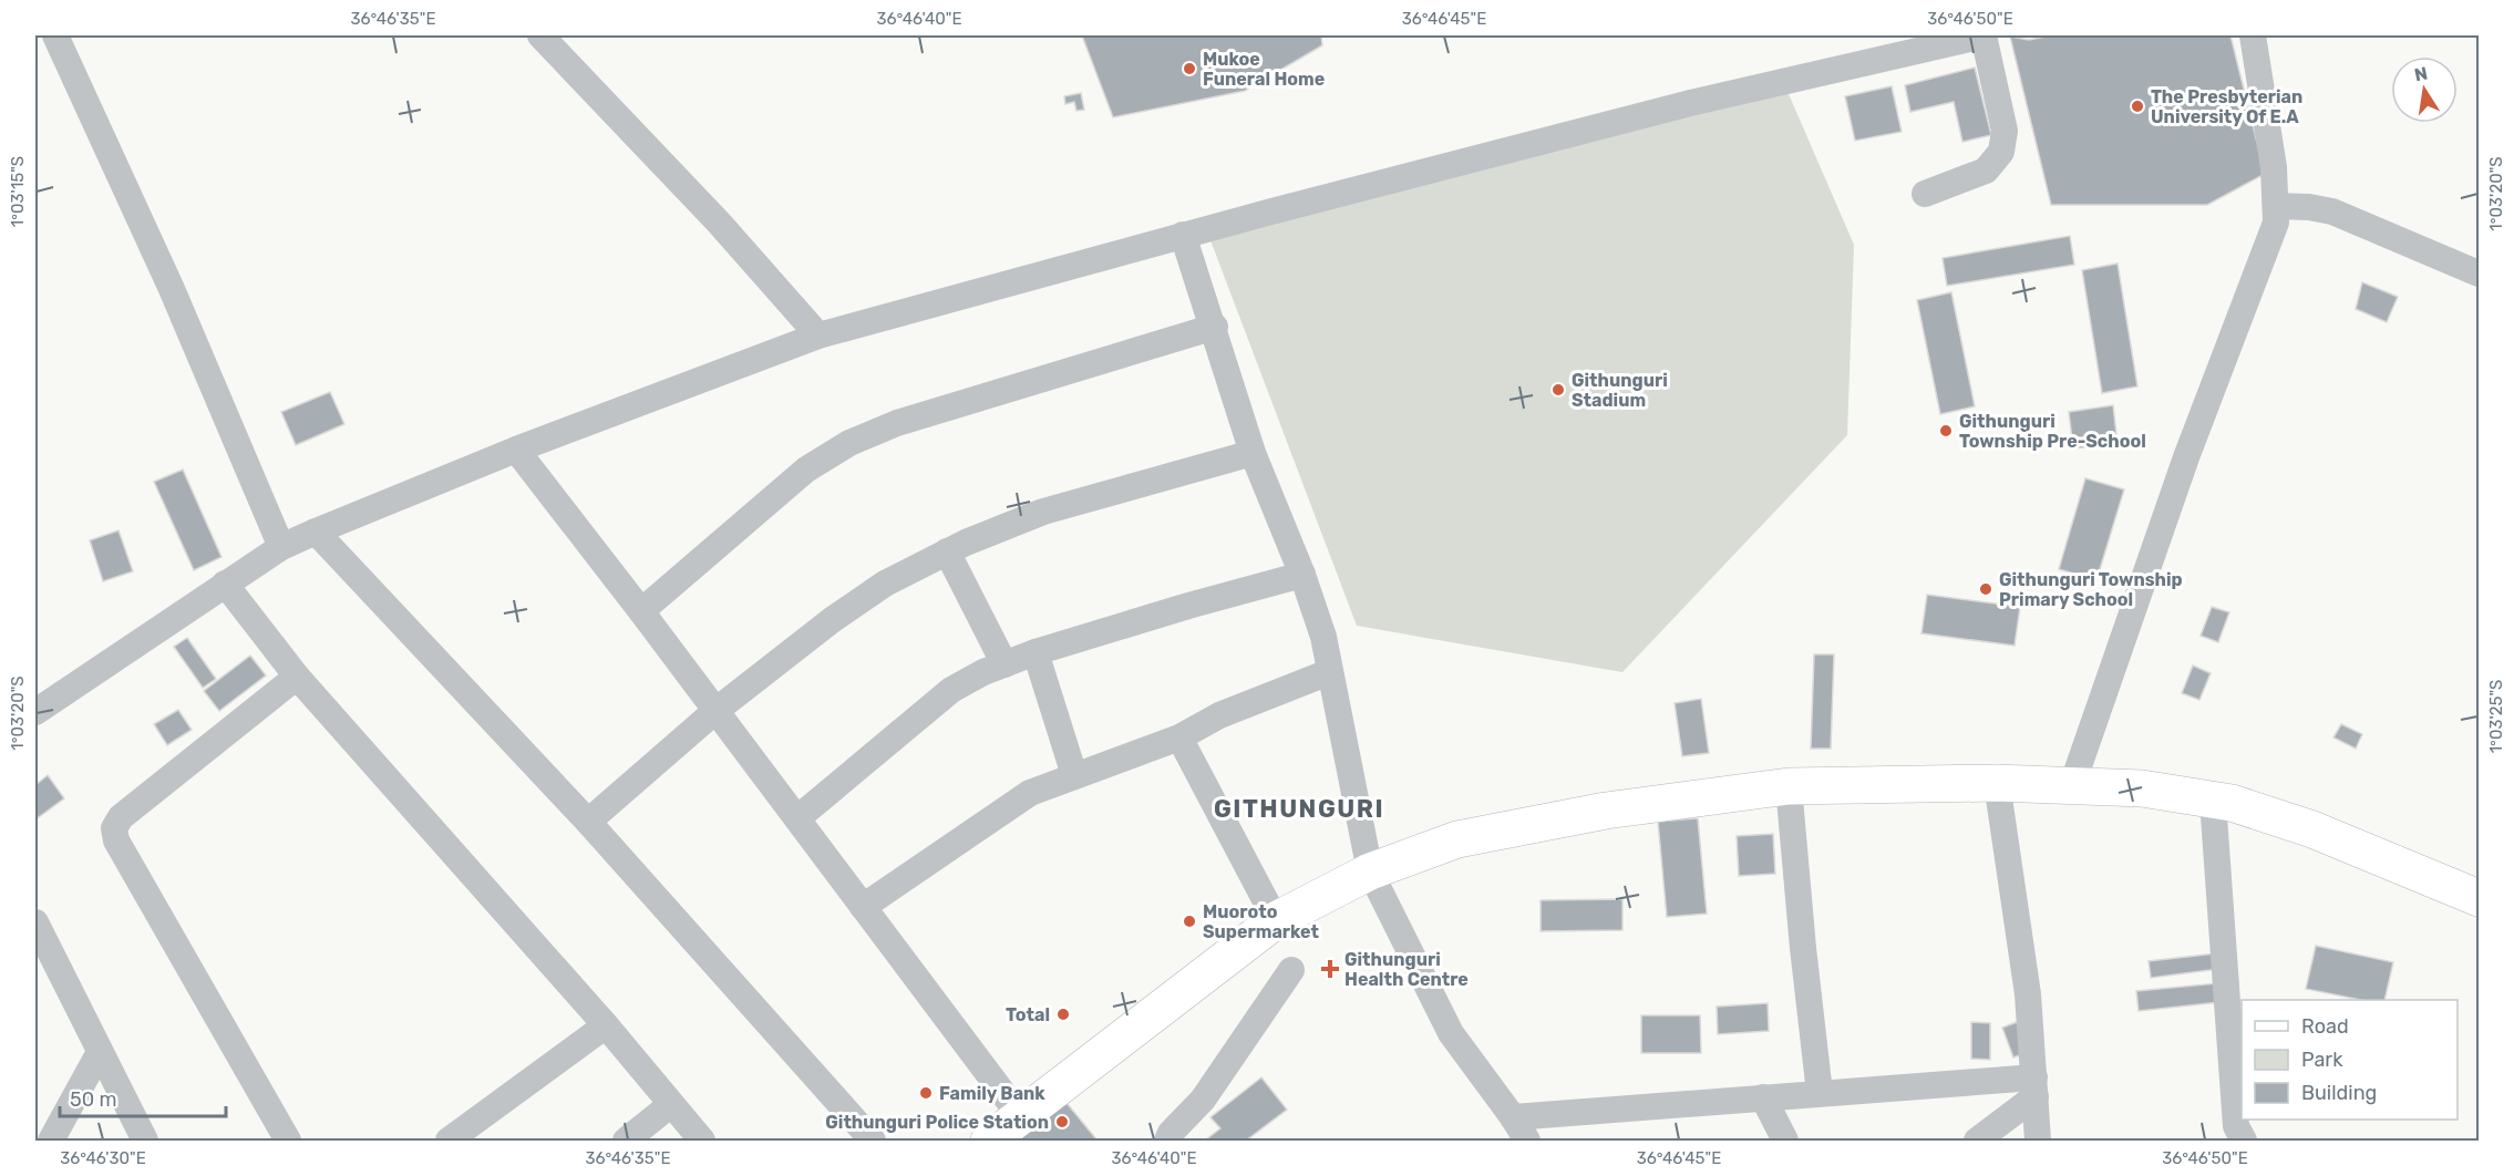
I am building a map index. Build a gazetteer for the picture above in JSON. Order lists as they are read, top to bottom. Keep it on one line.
{"districts":["GITHUNGURI"],"places":{"other":["Mukoe Funeral Home","The Presbyterian University Of E.A","Githunguri Stadium","Githunguri Township Pre-School","Githunguri Township Primary School","Muoroto Supermarket","Total","Family Bank","Githunguri Police Station"],"health":["Githunguri Health Centre"]},"legend":["Road","Park","Building"],"scale_bar":"50 m","north":"top","coordinates":["36°46'35\"E","36°46'40\"E","36°46'45\"E","36°46'50\"E","1°03'15\"S","1°03'20\"S","1°03'25\"S","36°46'30\"E"]}
